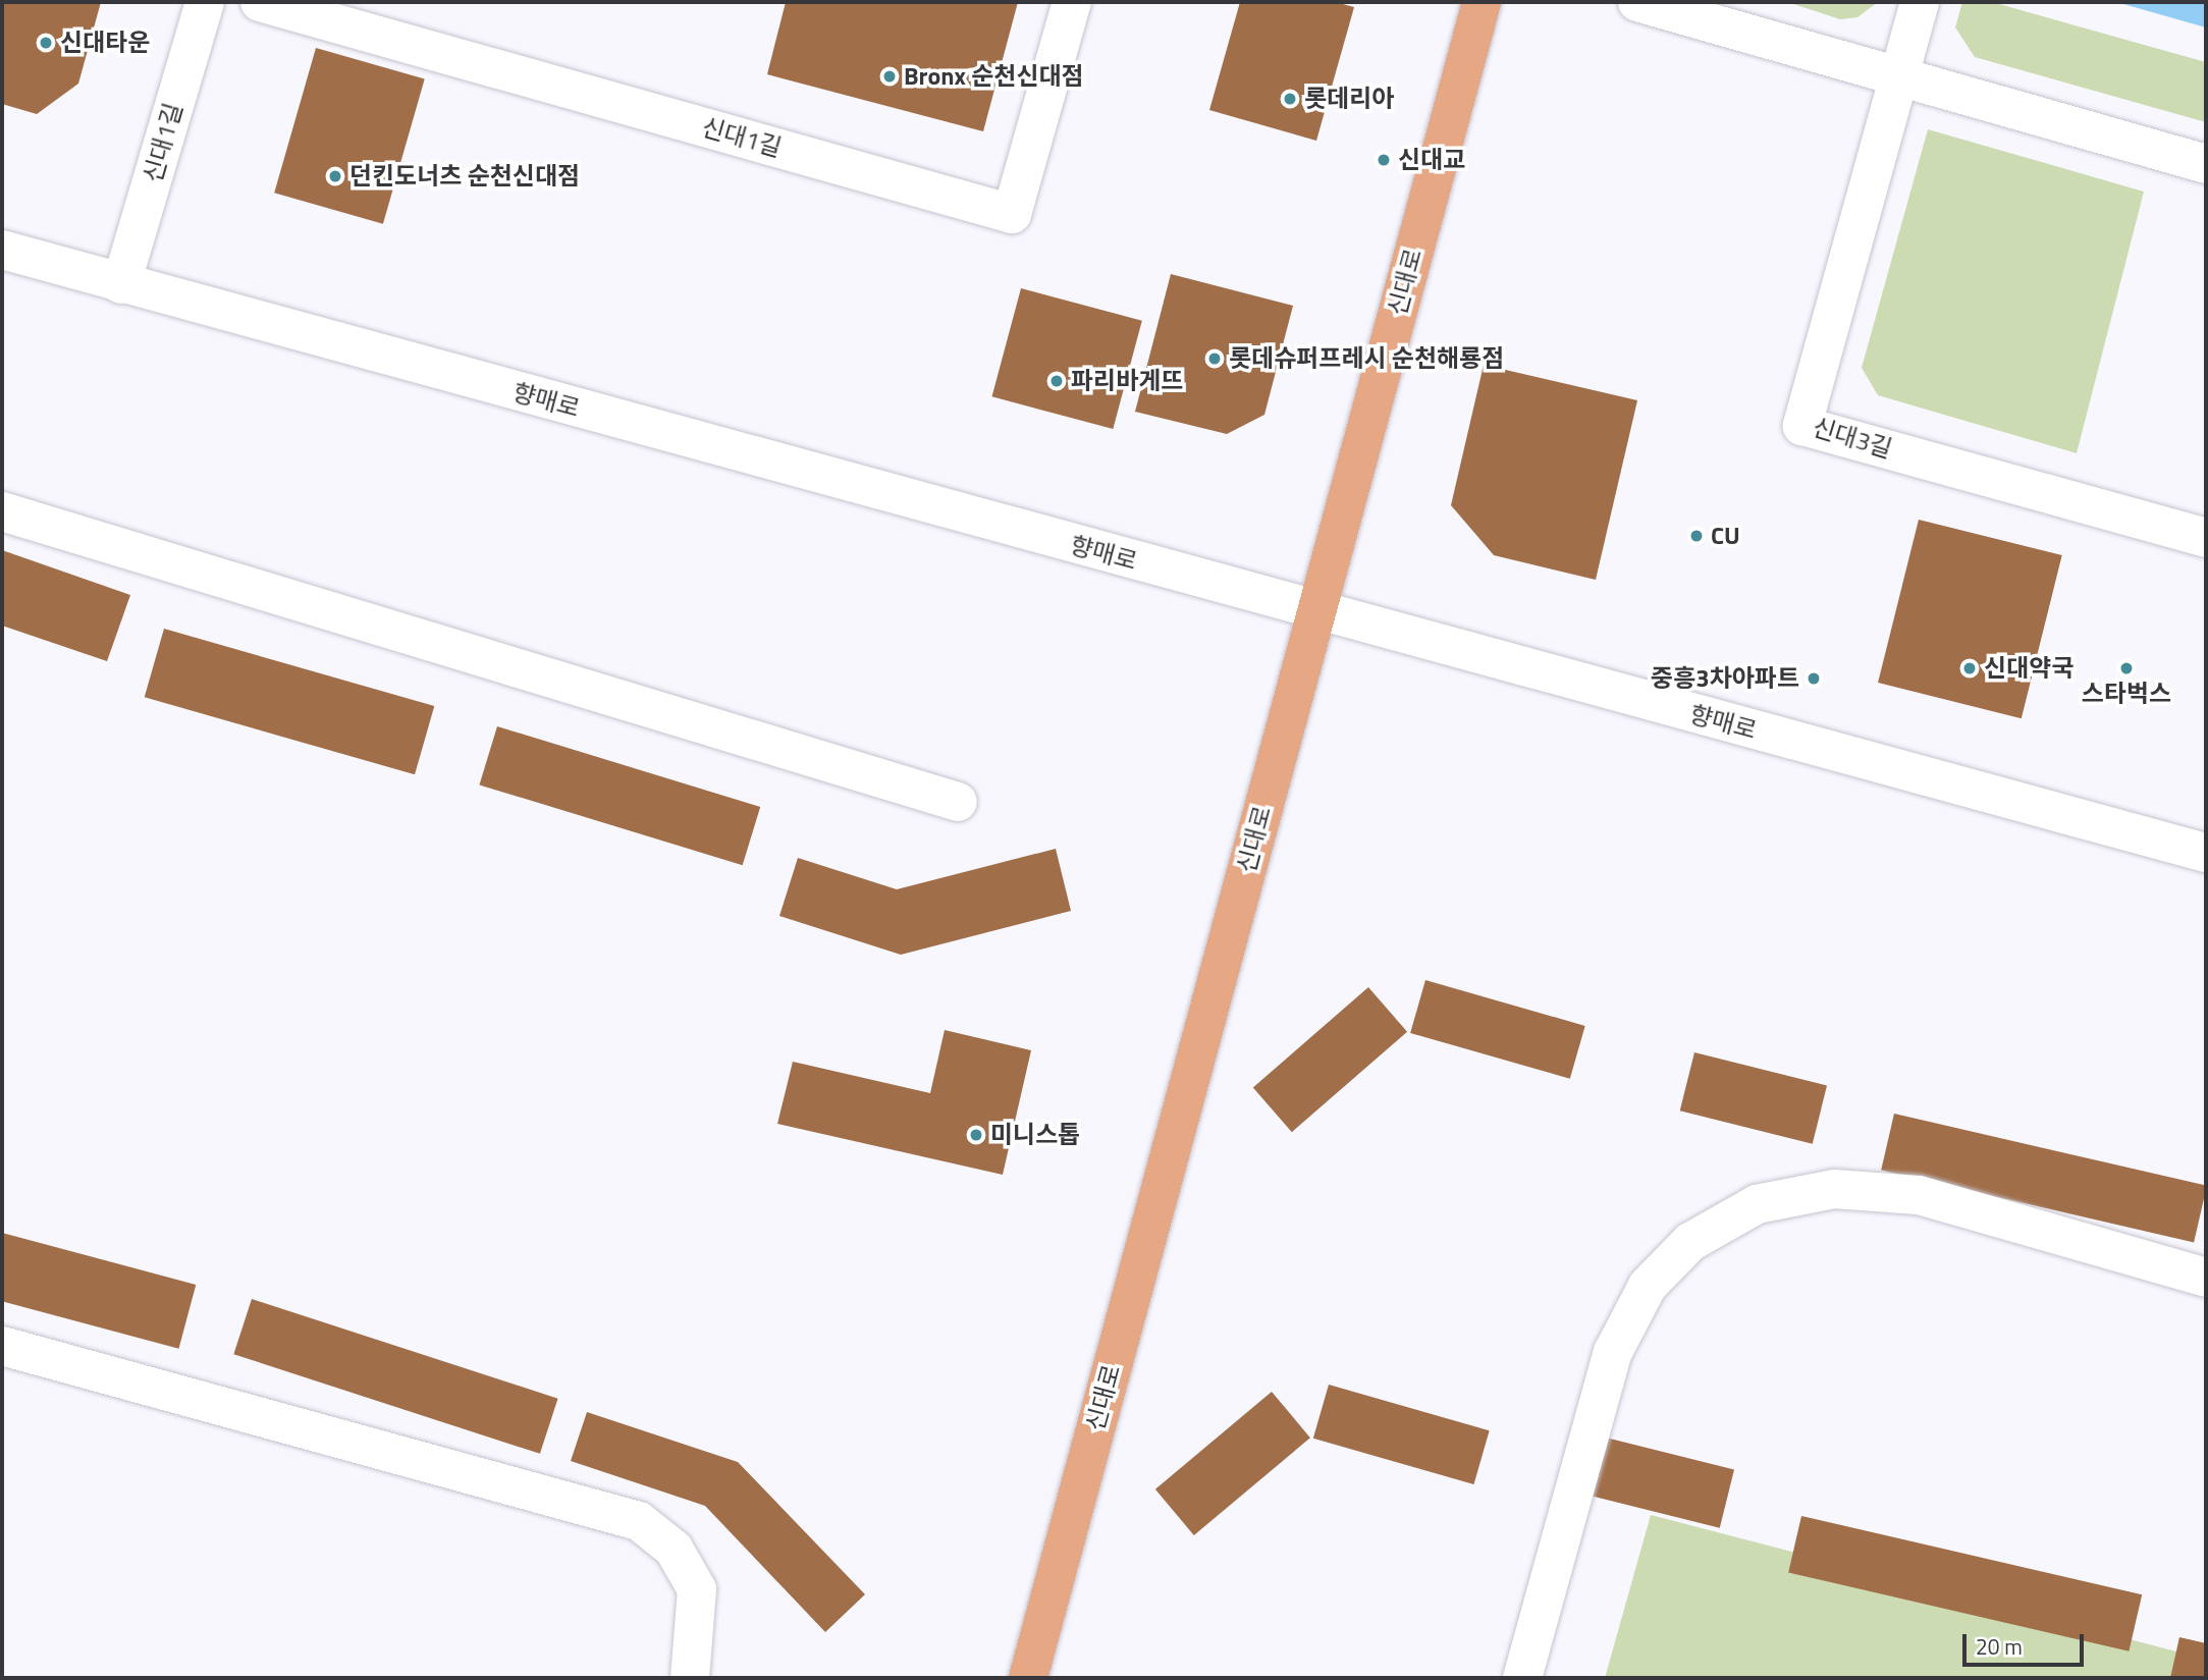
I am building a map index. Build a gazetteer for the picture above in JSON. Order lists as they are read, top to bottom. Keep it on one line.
{"streets":{"main road":["신대로"],"street":["신대1길","향매로","신대3길"]},"crossings":[["신대1길","향매로"],["신대로","향매로"]],"places":["신대타운","Bronx 순천신대점","롯데리아","신대교","던킨도너츠 순천신대점","롯데슈퍼프레시 순천해룡점","파리바게뜨","CU","신대약국","스타벅스","중흥3차아파트","미니스톱"],"scale_bar":"20 m"}
